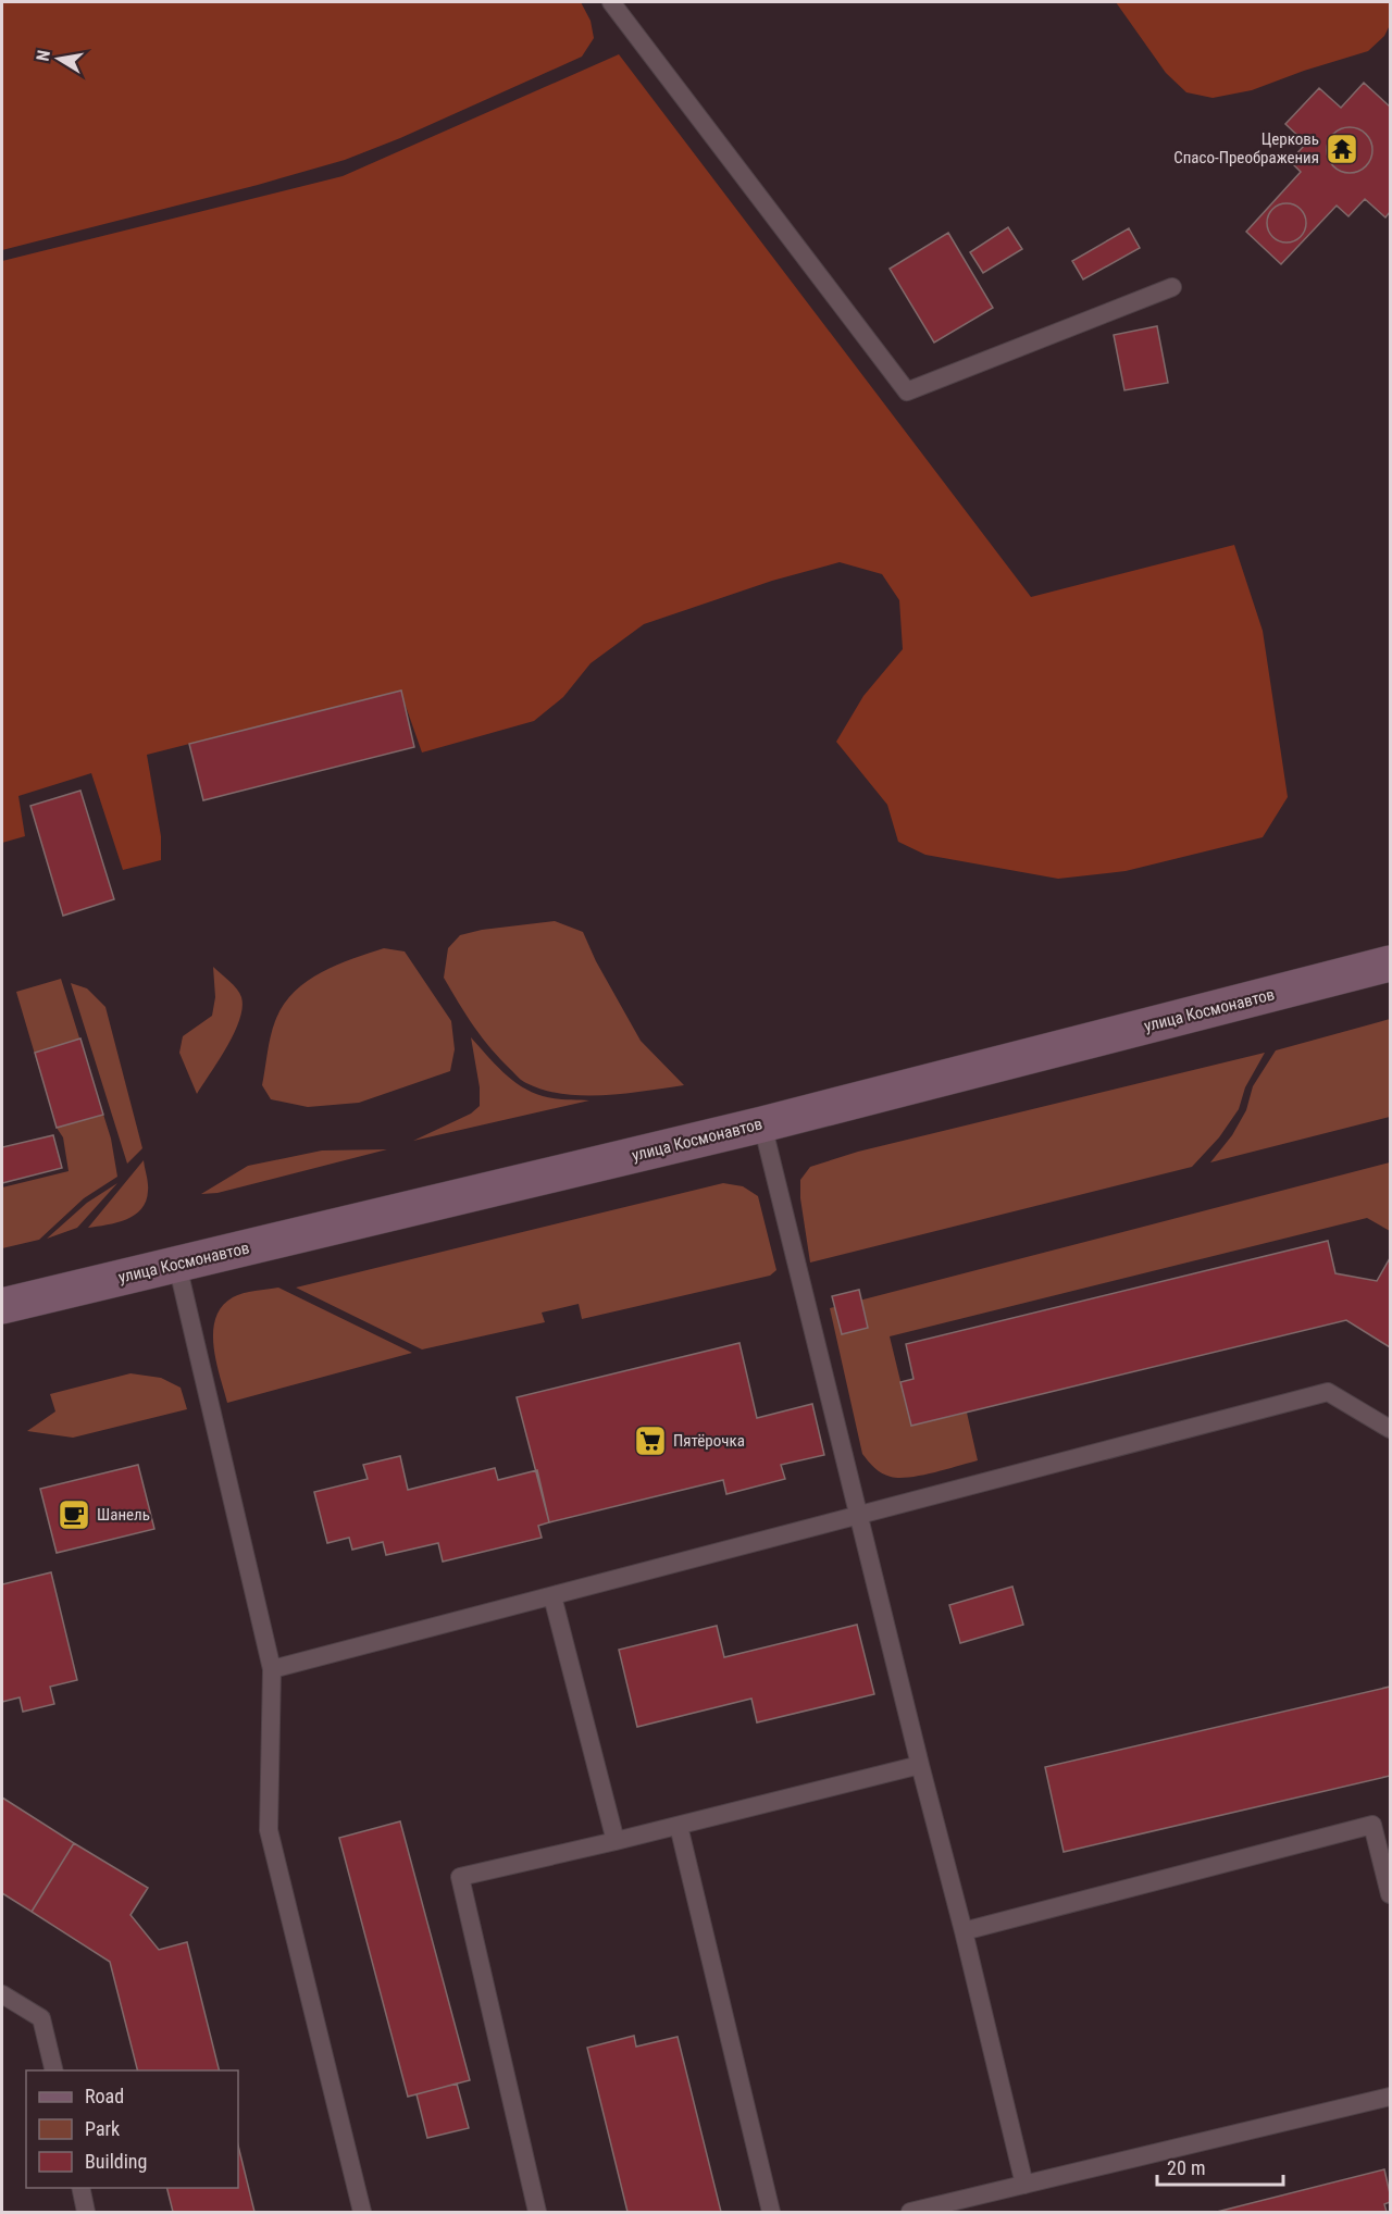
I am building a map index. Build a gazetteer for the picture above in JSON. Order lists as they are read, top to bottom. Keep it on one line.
{"streets":{"main road":["улица Космонавтов"]},"places":{"temple":["Церковь Спасо-Преображения"],"supermarket":["Пятёрочка"],"cafe":["Шанель"]},"legend":["Road","Park","Building"],"scale_bar":"20 m","north":"left"}
